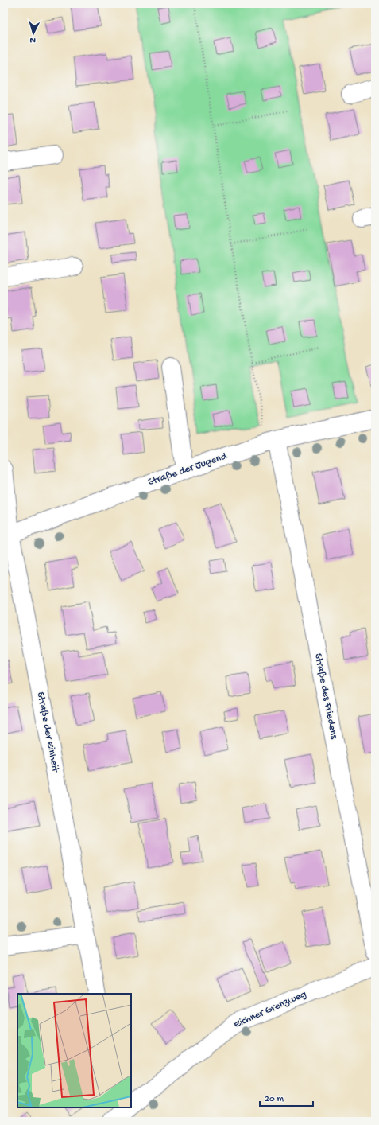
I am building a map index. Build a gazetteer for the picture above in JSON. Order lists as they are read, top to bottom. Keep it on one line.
{"streets":{"street":["Straße der Jugend","Straße des Friedens","Straße der Einheit","Eichner Grenzweg"]},"crossings":[["Straße der Jugend","Straße des Friedens"],["Straße der Jugend","Straße der Einheit"]],"scale_bar":"20 m","north":"bottom"}
